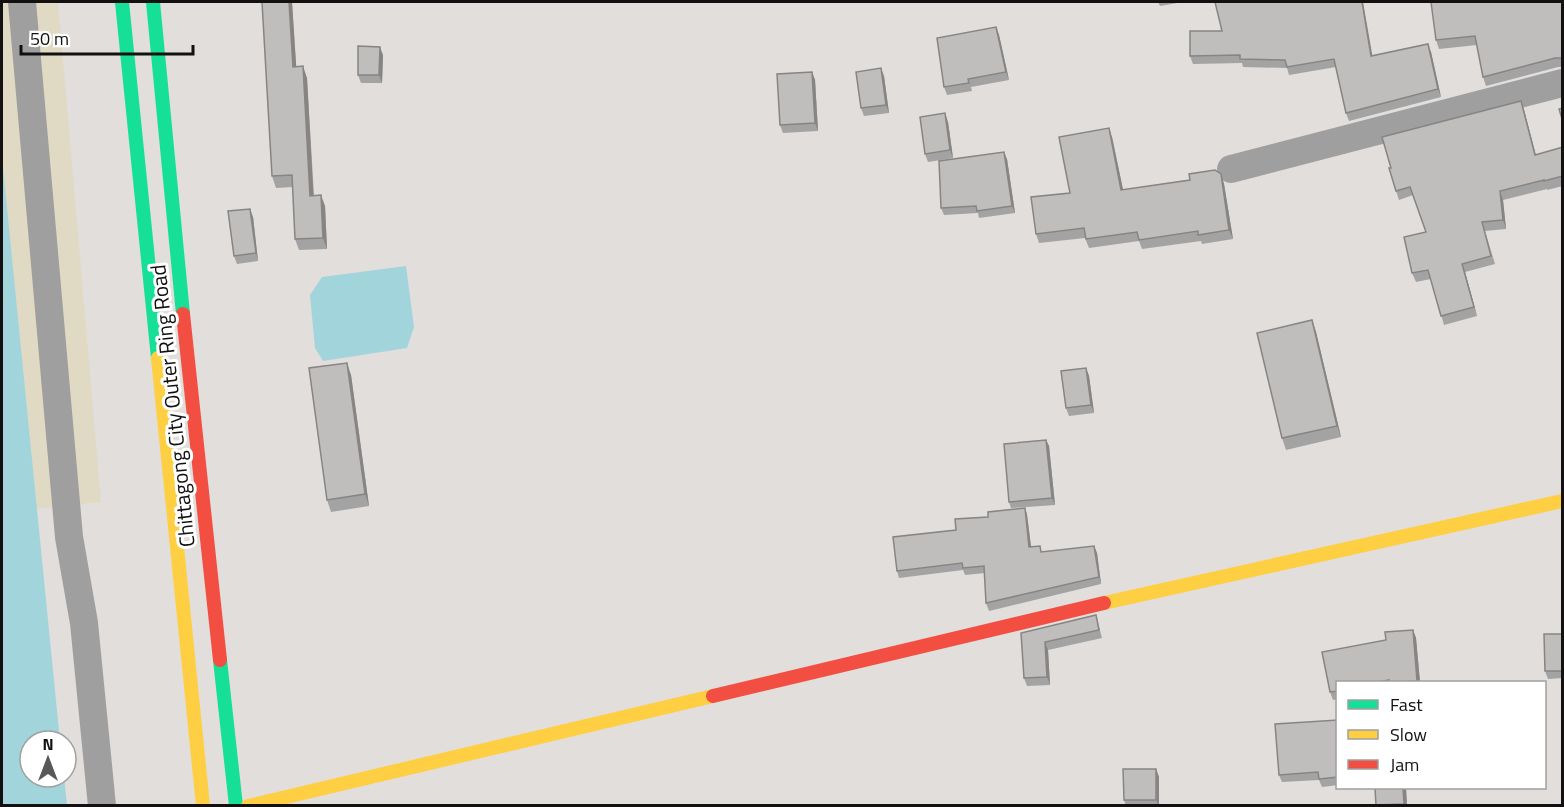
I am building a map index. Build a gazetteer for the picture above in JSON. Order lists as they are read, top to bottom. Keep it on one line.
{"streets":{"main road":["Chittagong City Outer Ring Road"]},"legend":["Fast","Slow","Jam"],"scale_bar":"50 m","north":"top"}
